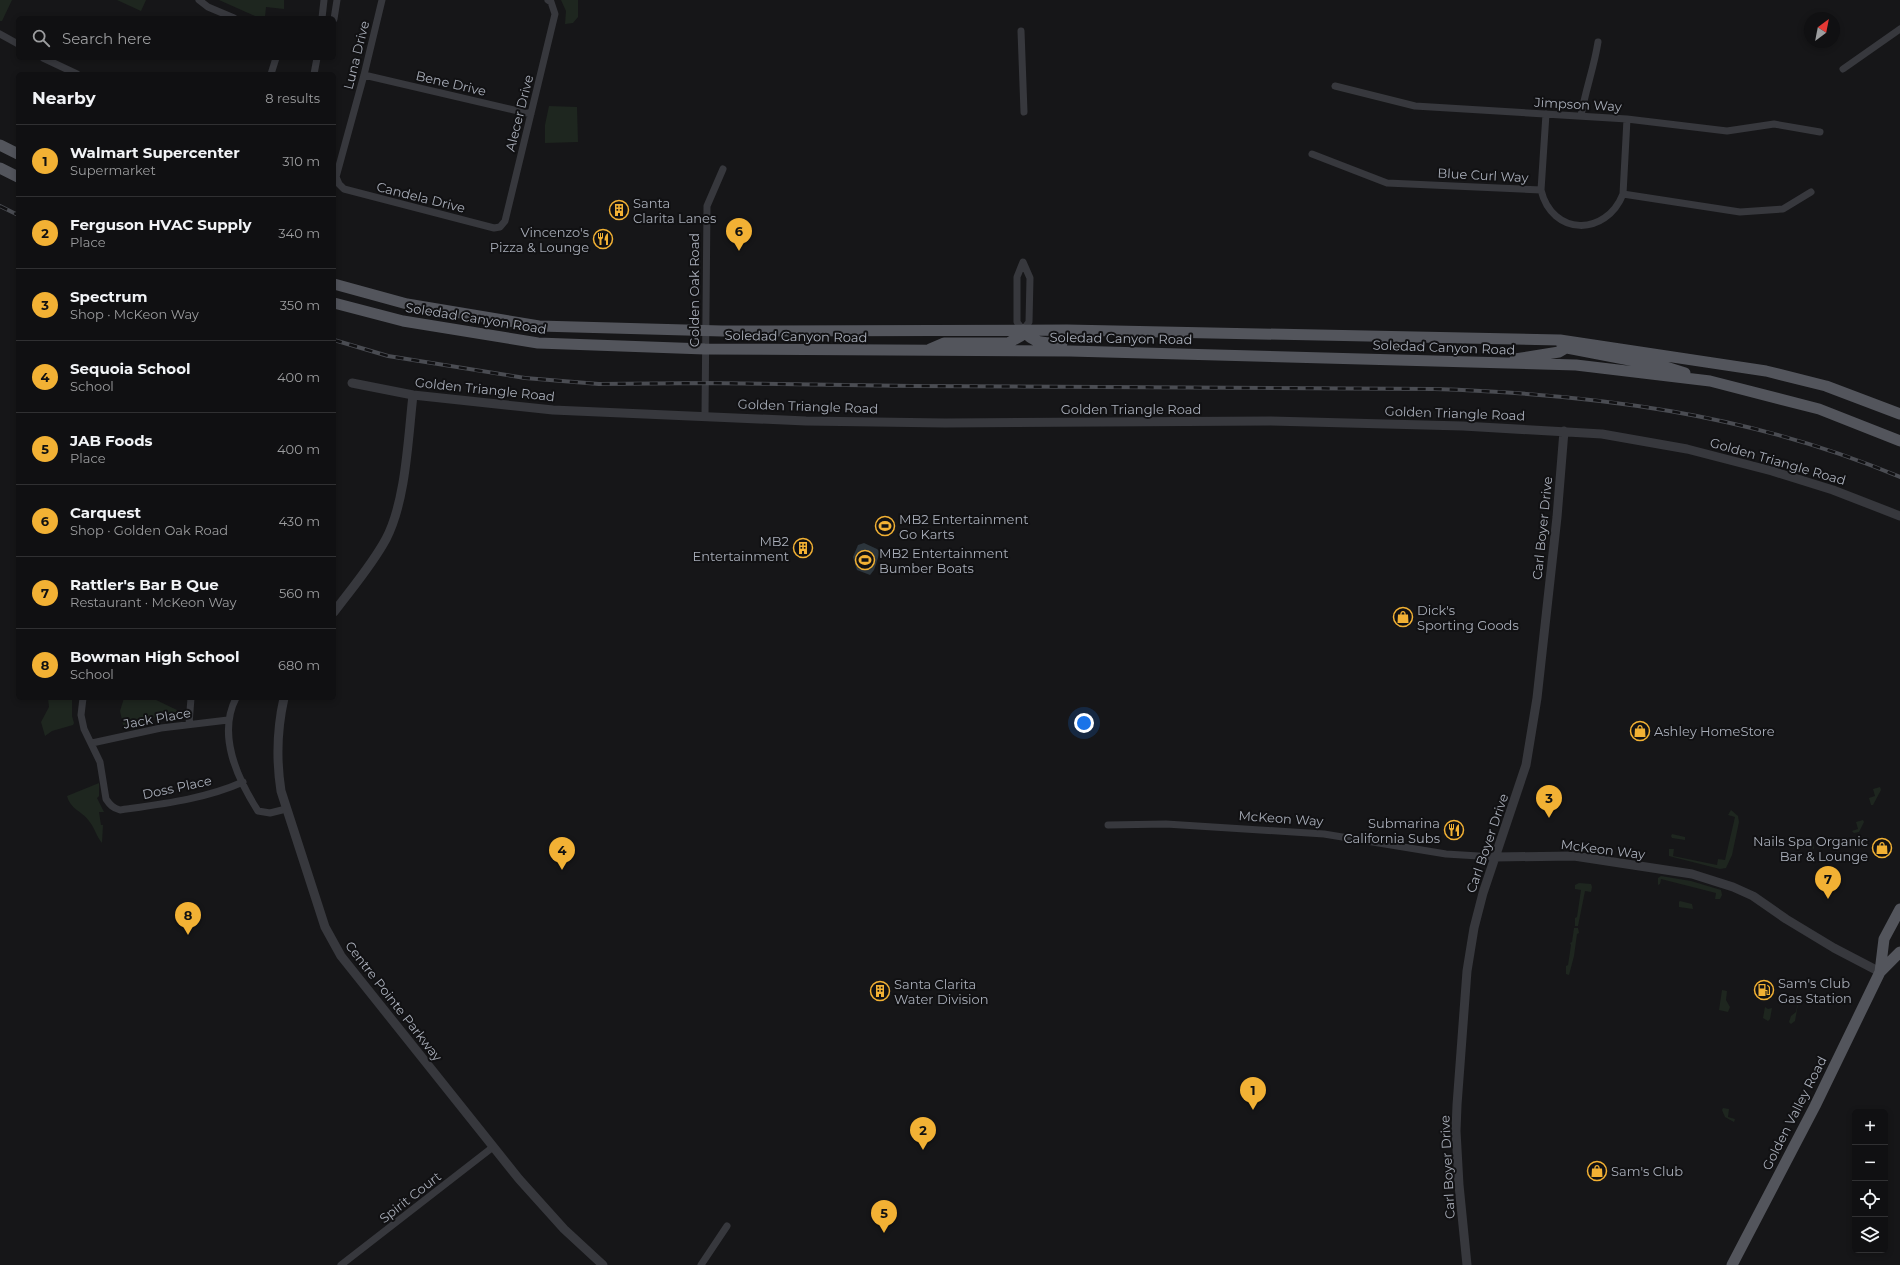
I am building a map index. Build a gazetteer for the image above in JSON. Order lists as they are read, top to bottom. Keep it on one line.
{"streets":{"main road":["Soledad Canyon Road","Golden Valley Road"],"street":["Luna Drive","Bene Drive","Jimpson Way","Alecer Drive","Blue Curl Way","Candela Drive","Golden Oak Road","Golden Triangle Road","Carl Boyer Drive","Jack Place","Doss Place","McKeon Way","Centre Pointe Parkway","Spirit Court"]},"crossings":[["Luna Drive","Bene Drive"],["Luna Drive","Candela Drive"],["Bene Drive","Alecer Drive"],["Alecer Drive","Candela Drive"],["Golden Oak Road","Soledad Canyon Road"],["Golden Oak Road","Golden Triangle Road"],["Golden Triangle Road","Carl Boyer Drive"],["Carl Boyer Drive","McKeon Way"],["Jack Place","Doss Place"],["McKeon Way","Golden Valley Road"],["Centre Pointe Parkway","Spirit Court"]],"places":{"building":["Santa Clarita Lanes","MB2 Entertainment","Santa Clarita Water Division"],"restaurant":["Vincenzo's Pizza & Lounge","Submarina California Subs"],"sports":["MB2 Entertainment Go Karts","MB2 Entertainment Bumber Boats"],"shop":["Dick's Sporting Goods","Ashley HomeStore","Nails Spa Organic Bar & Lounge","Sam's Club"],"fuel station":["Sam's Club Gas Station"]},"north":"top right","page":{"search":"Search here","heading":["Nearby","8 results"],"list":[{"mark":"1","name":"Walmart Supercenter","note":"Supermarket","value":"310 m"},{"mark":"2","name":"Ferguson HVAC Supply","note":"Place","value":"340 m"},{"mark":"3","name":"Spectrum","note":"Shop · McKeon Way","value":"350 m"},{"mark":"4","name":"Sequoia School","note":"School","value":"400 m"},{"mark":"5","name":"JAB Foods","note":"Place","value":"400 m"},{"mark":"6","name":"Carquest","note":"Shop · Golden Oak Road","value":"430 m"},{"mark":"7","name":"Rattler's Bar B Que","note":"Restaurant · McKeon Way","value":"560 m"},{"mark":"8","name":"Bowman High School","note":"School","value":"680 m"}],"pins":["6","3","4","7","8","1","2","5"],"map_buttons":["+","−"]}}
